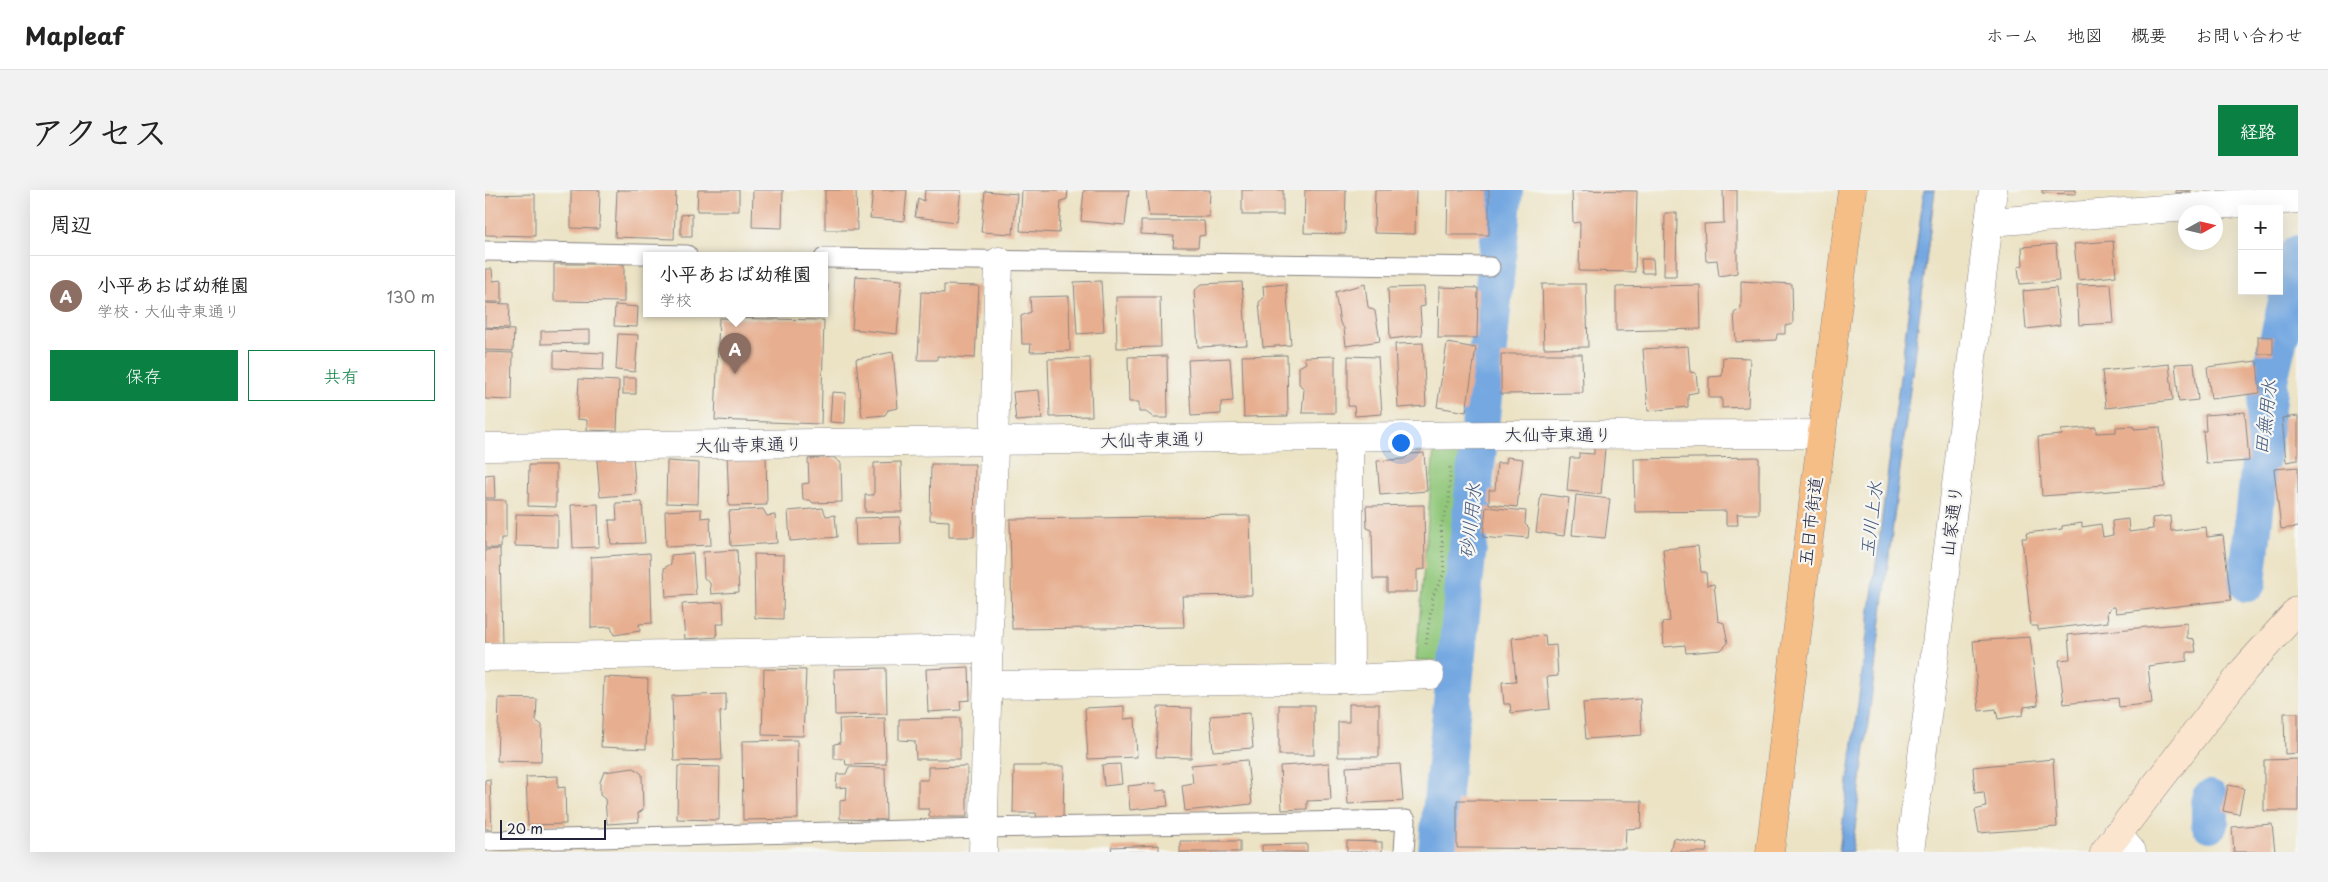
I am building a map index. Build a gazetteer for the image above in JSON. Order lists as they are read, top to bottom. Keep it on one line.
{"streets":{"main road":["五日市街道"],"street":["大仙寺東通り","山家通り"]},"crossings":[["大仙寺東通り","五日市街道"]],"water":["田無用水","玉川上水","砂川用水"],"scale_bar":"20 m","north":"right","page":{"header":"Mapleaf","nav":["ホーム","地図","概要","お問い合わせ"],"title":"アクセス","buttons":["経路",["保存","共有"]],"heading":"周辺","map_buttons":["+","−"],"popup":["小平あおば幼稚園","学校"],"list":[{"mark":"A","name":"小平あおば幼稚園","note":"学校 · 大仙寺東通り","value":"130 m"}],"pins":"A","scale":"20 m"}}
